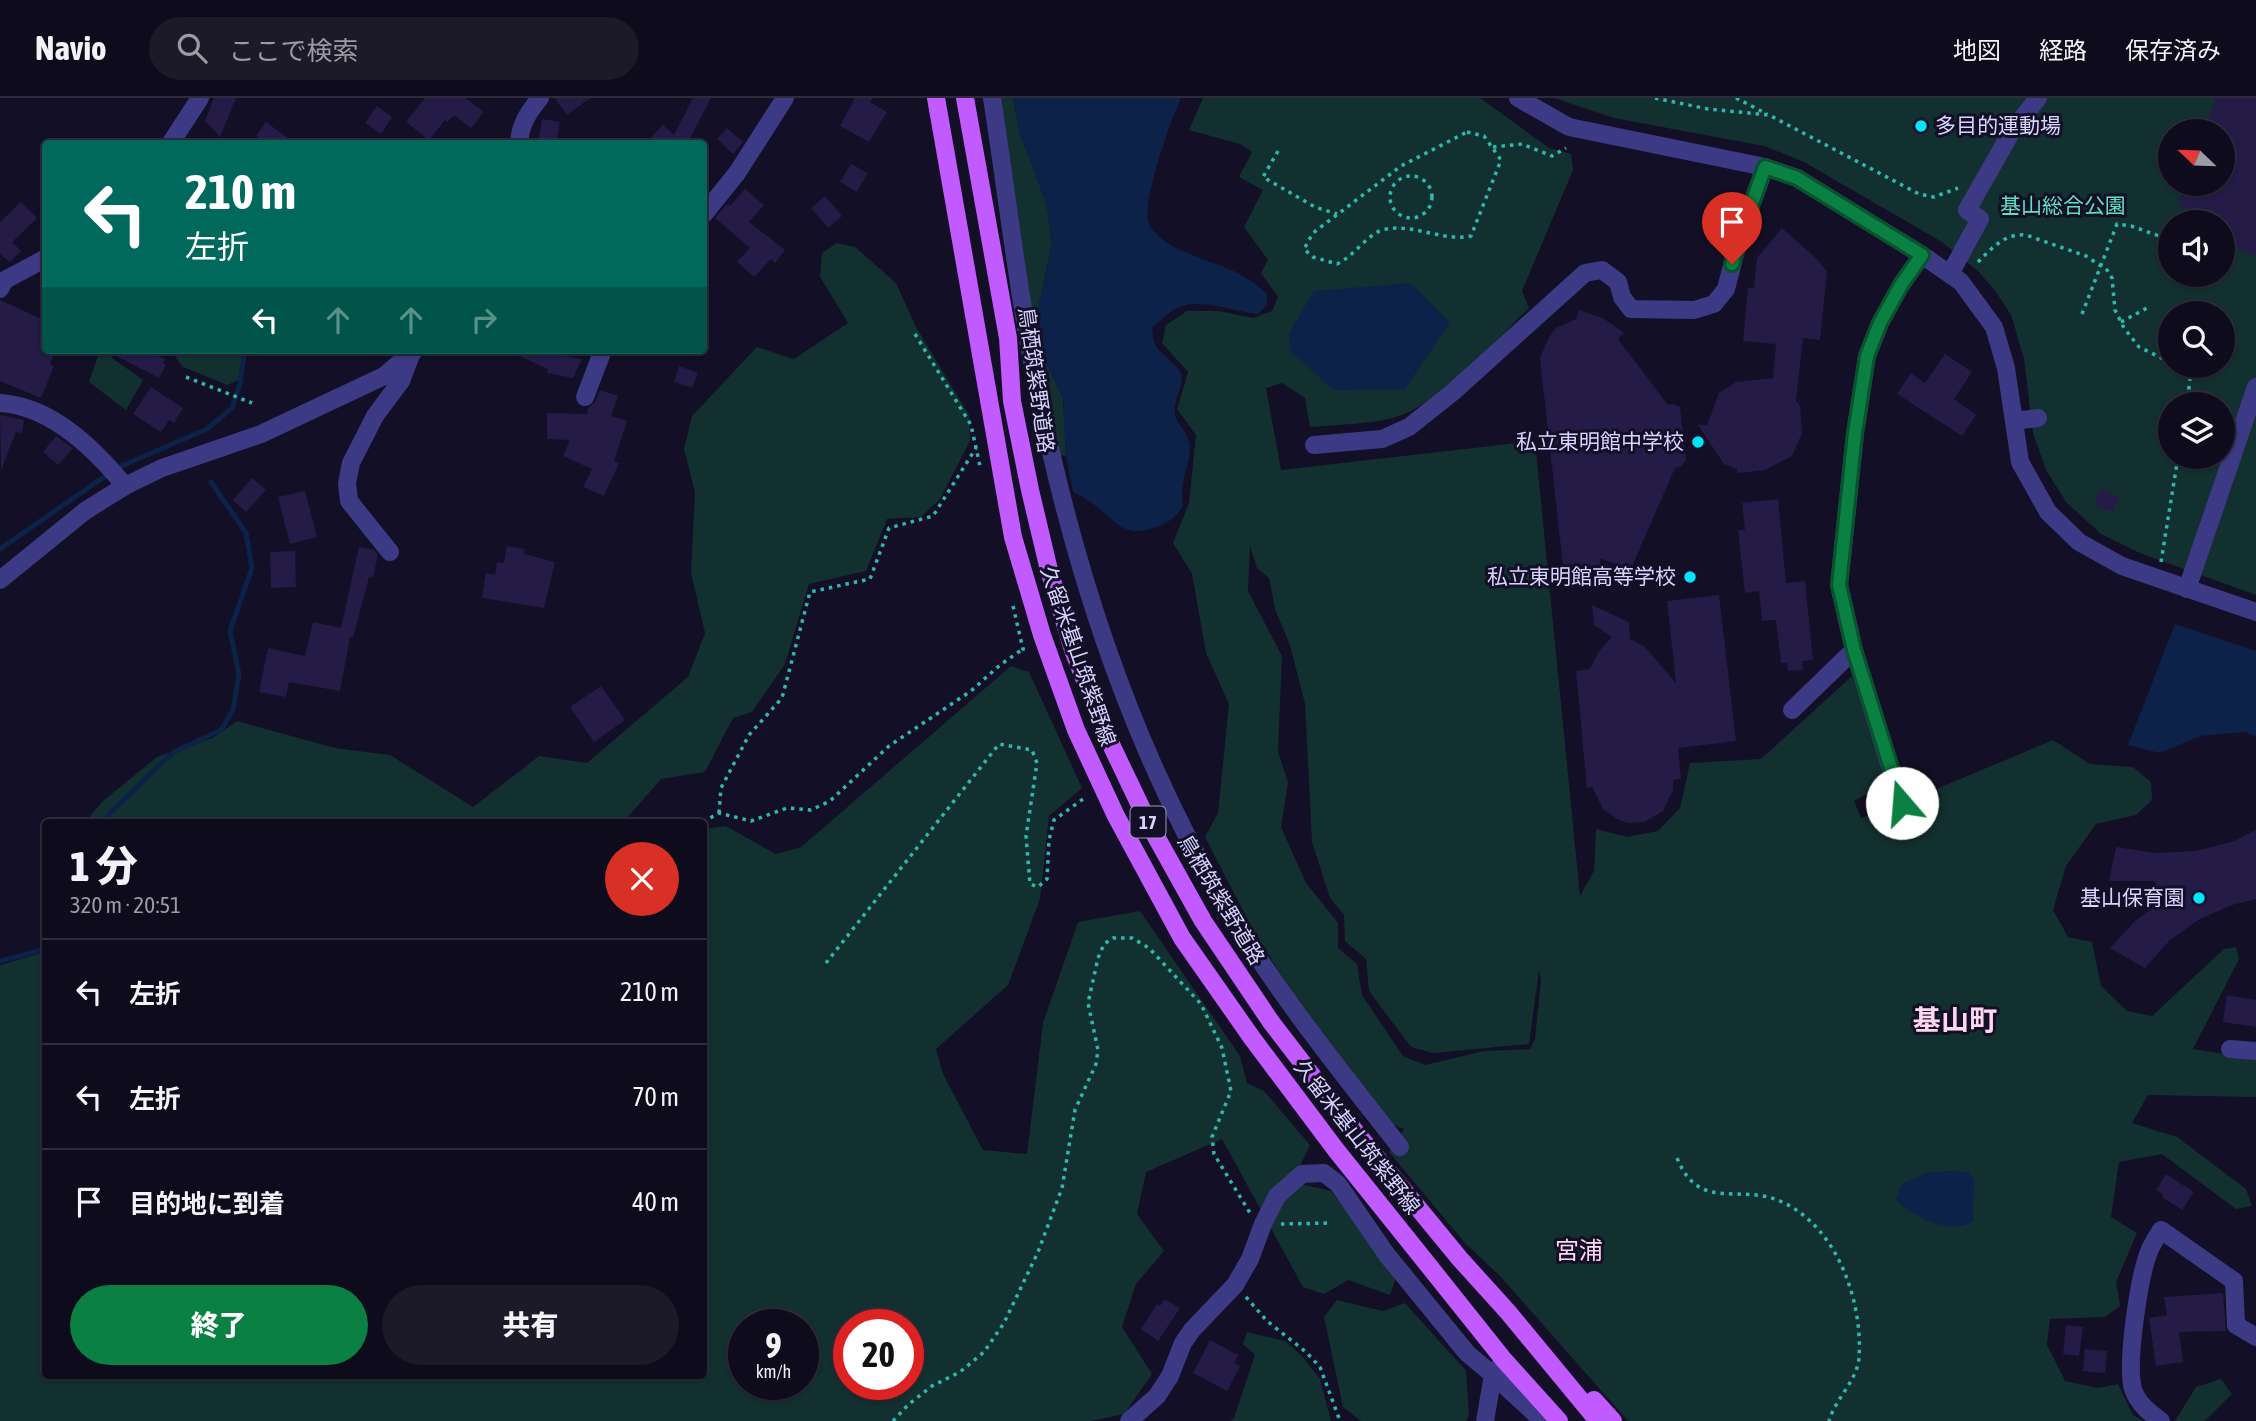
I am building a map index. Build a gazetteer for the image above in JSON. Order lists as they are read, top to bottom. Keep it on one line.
{"streets":{"main road":["鳥栖筑紫野道路","久留米基山筑紫野線","17"]},"districts":["基山町","宮浦"],"parks":["基山総合公園"],"places":["多目的運動場","私立東明館中学校","私立東明館高等学校","基山保育園"],"north":"top left","page":{"header":"Navio","search":"ここで検索","nav":["地図","経路","保存済み"],"turn":["210 m","左折"],"heading":["1 分","320 m · 20:51"],"list":[{"name":"左折","value":"210 m"},{"name":"左折","value":"70 m"},{"name":"目的地に到着","value":"40 m"}],"buttons":["終了","共有"],"speed":"9 km/h","limit":"20"}}
